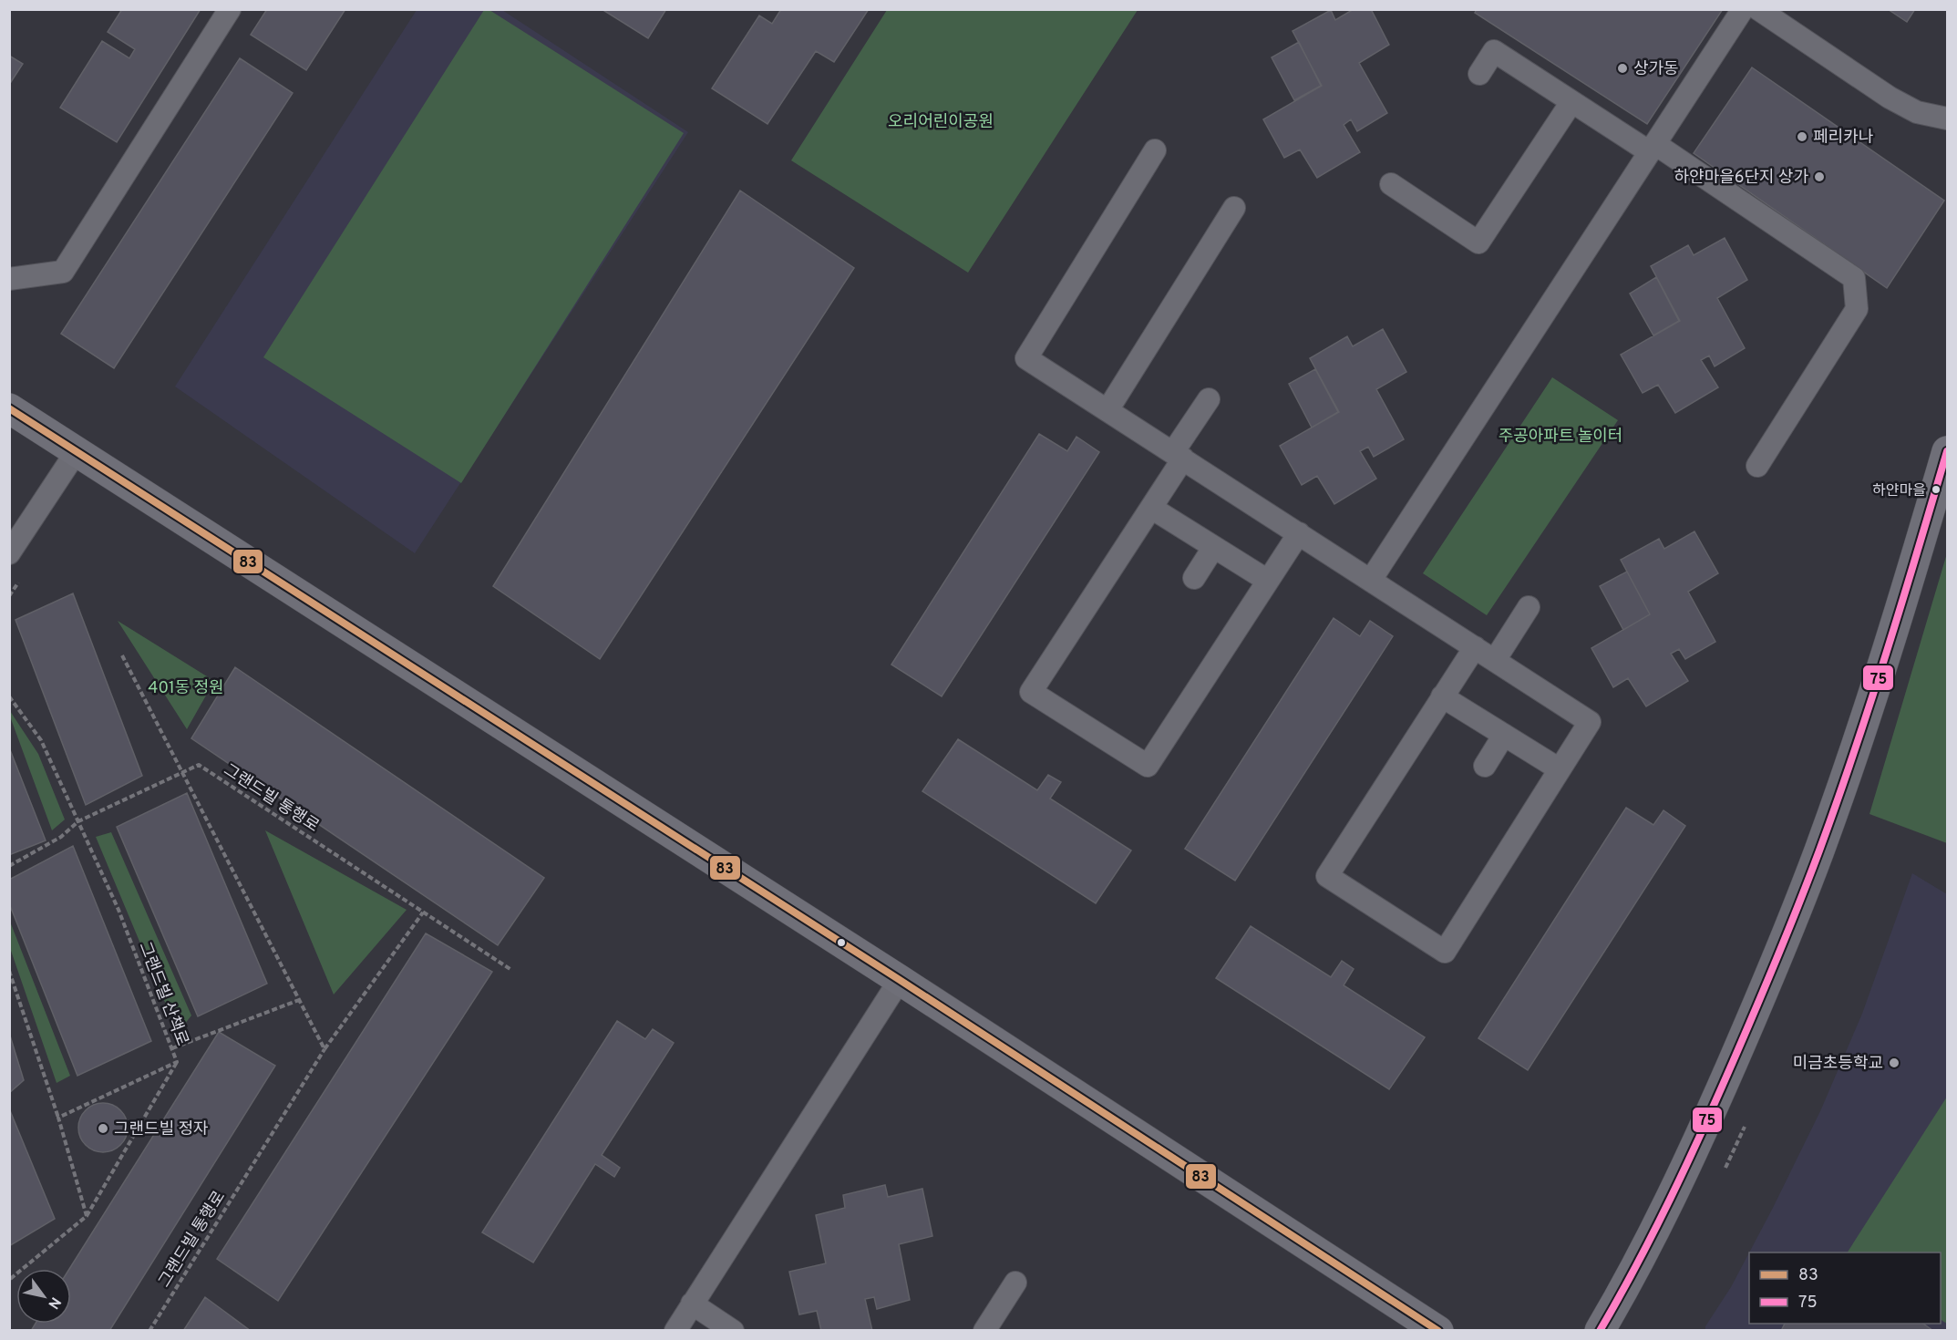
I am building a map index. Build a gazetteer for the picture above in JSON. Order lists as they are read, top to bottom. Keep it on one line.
{"streets":{"path":["그랜드빌 통행로","그랜드빌 산책로"]},"crossings":[["그랜드빌 통행로","그랜드빌 산책로"]],"parks":["오리어린이공원","주공아파트 놀이터","401동 정원"],"places":["상가동","페리카나","하얀마을6단지 상가","하얀마을","미금초등학교","그랜드빌 정자"],"lines":["transit line 83","transit line 75"],"legend":["83","75"],"north":"bottom right"}
